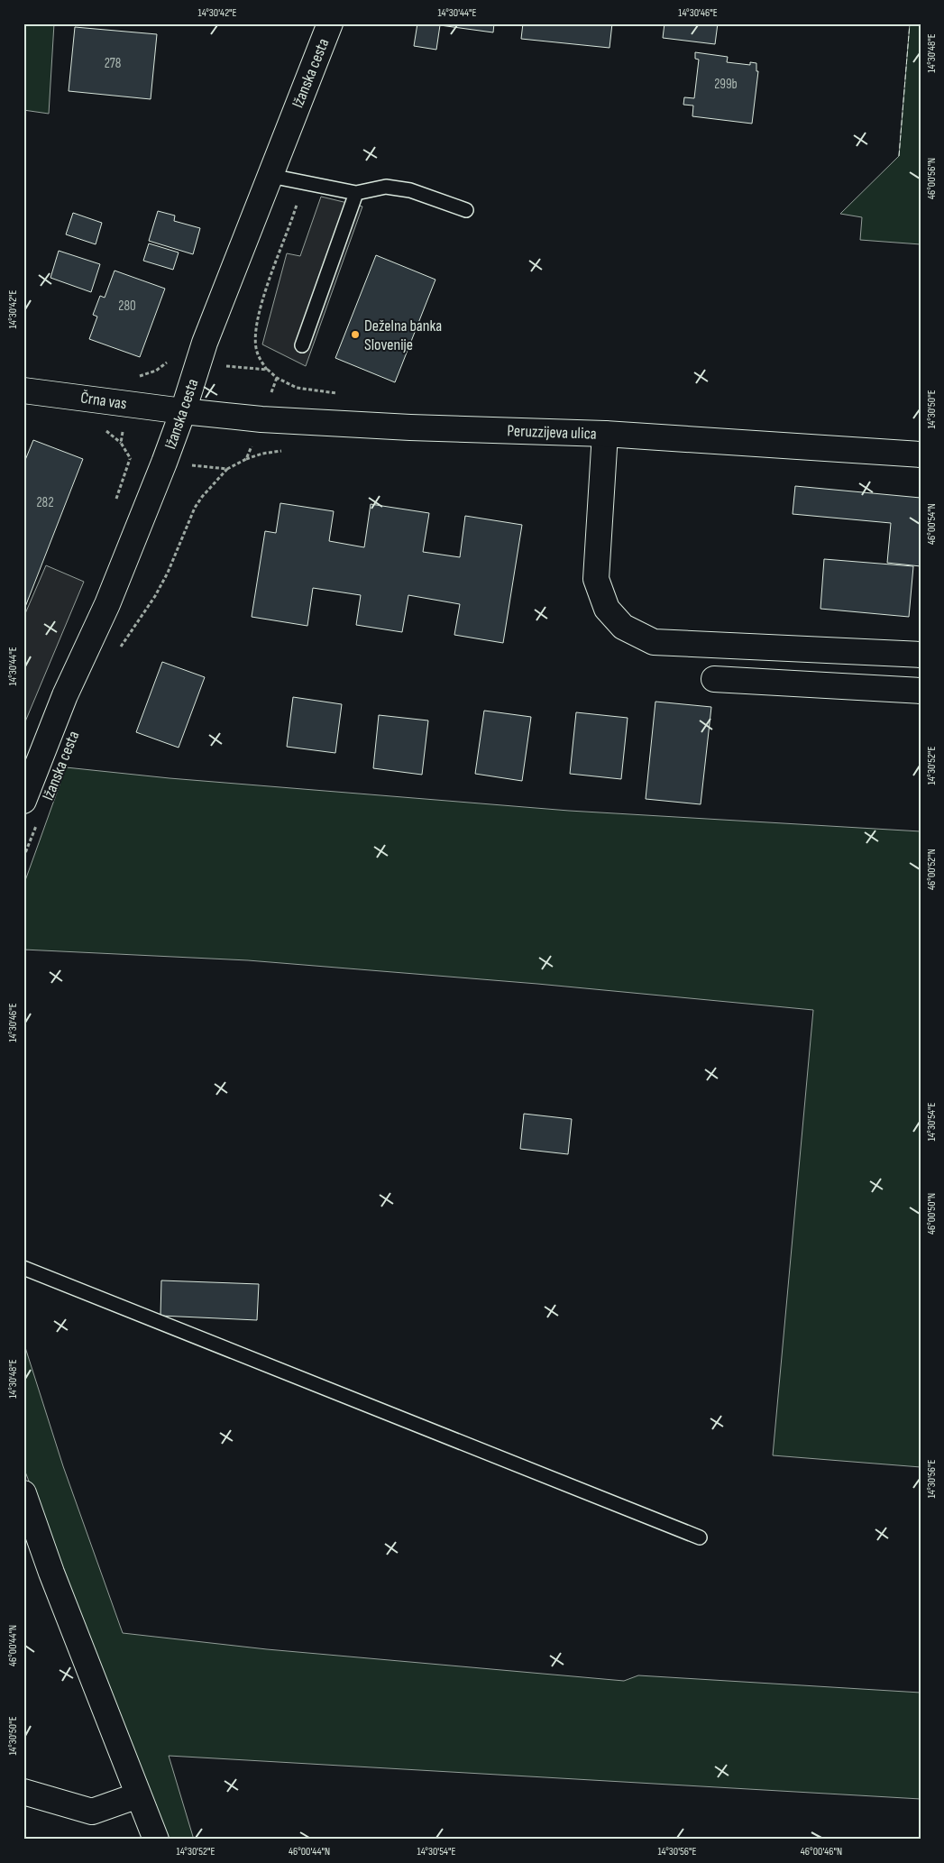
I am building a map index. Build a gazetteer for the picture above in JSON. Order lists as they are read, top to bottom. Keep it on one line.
{"streets":{"street":["Ižanska cesta","Črna vas","Peruzzijeva ulica"]},"crossings":[["Ižanska cesta","Črna vas"],["Ižanska cesta","Peruzzijeva ulica"],["Črna vas","Peruzzijeva ulica"]],"places":["Deželna banka Slovenije"],"house_numbers":["278","299b","280","282"],"coordinates":["14°30'42\"E","14°30'44\"E","14°30'46\"E","14°30'48\"E","46°00'56\"N","14°30'50\"E","46°00'54\"N","14°30'52\"E","46°00'52\"N","14°30'54\"E","46°00'50\"N","14°30'56\"E","46°00'44\"N","46°00'46\"N"]}
